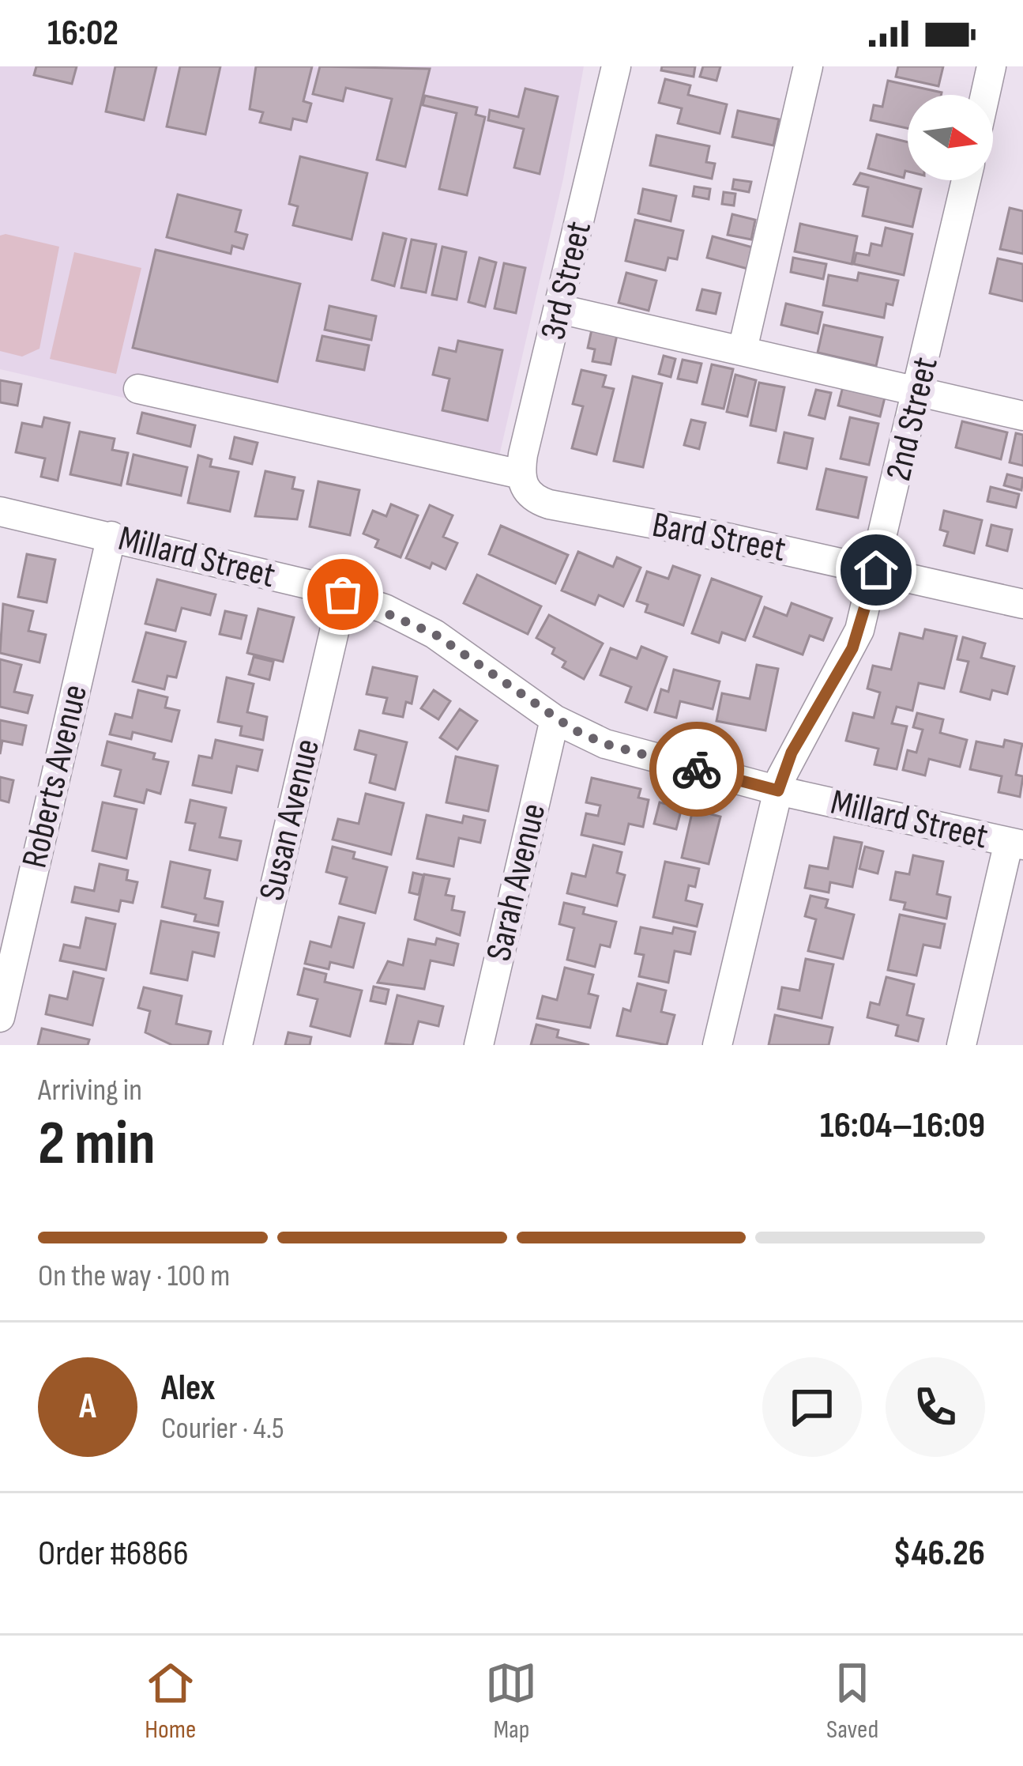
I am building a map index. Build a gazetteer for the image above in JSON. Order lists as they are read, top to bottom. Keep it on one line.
{"streets":{"street":["3rd Street","2nd Street","Bard Street","Millard Street","Roberts Avenue","Susan Avenue","Sarah Avenue"]},"crossings":[["3rd Street","Bard Street"],["2nd Street","Bard Street"],["2nd Street","Millard Street"],["Millard Street","Roberts Avenue"],["Millard Street","Susan Avenue"],["Millard Street","Sarah Avenue"]],"north":"right","page":{"status":"16:02","heading":["2 min","Arriving in","16:04–16:09"],"panel":["Alex","Courier · 4.5","Order #6866","$46.26"],"bar":"On the way · 100 m","round":"A","tabs":["Home","Map","Saved"]}}
